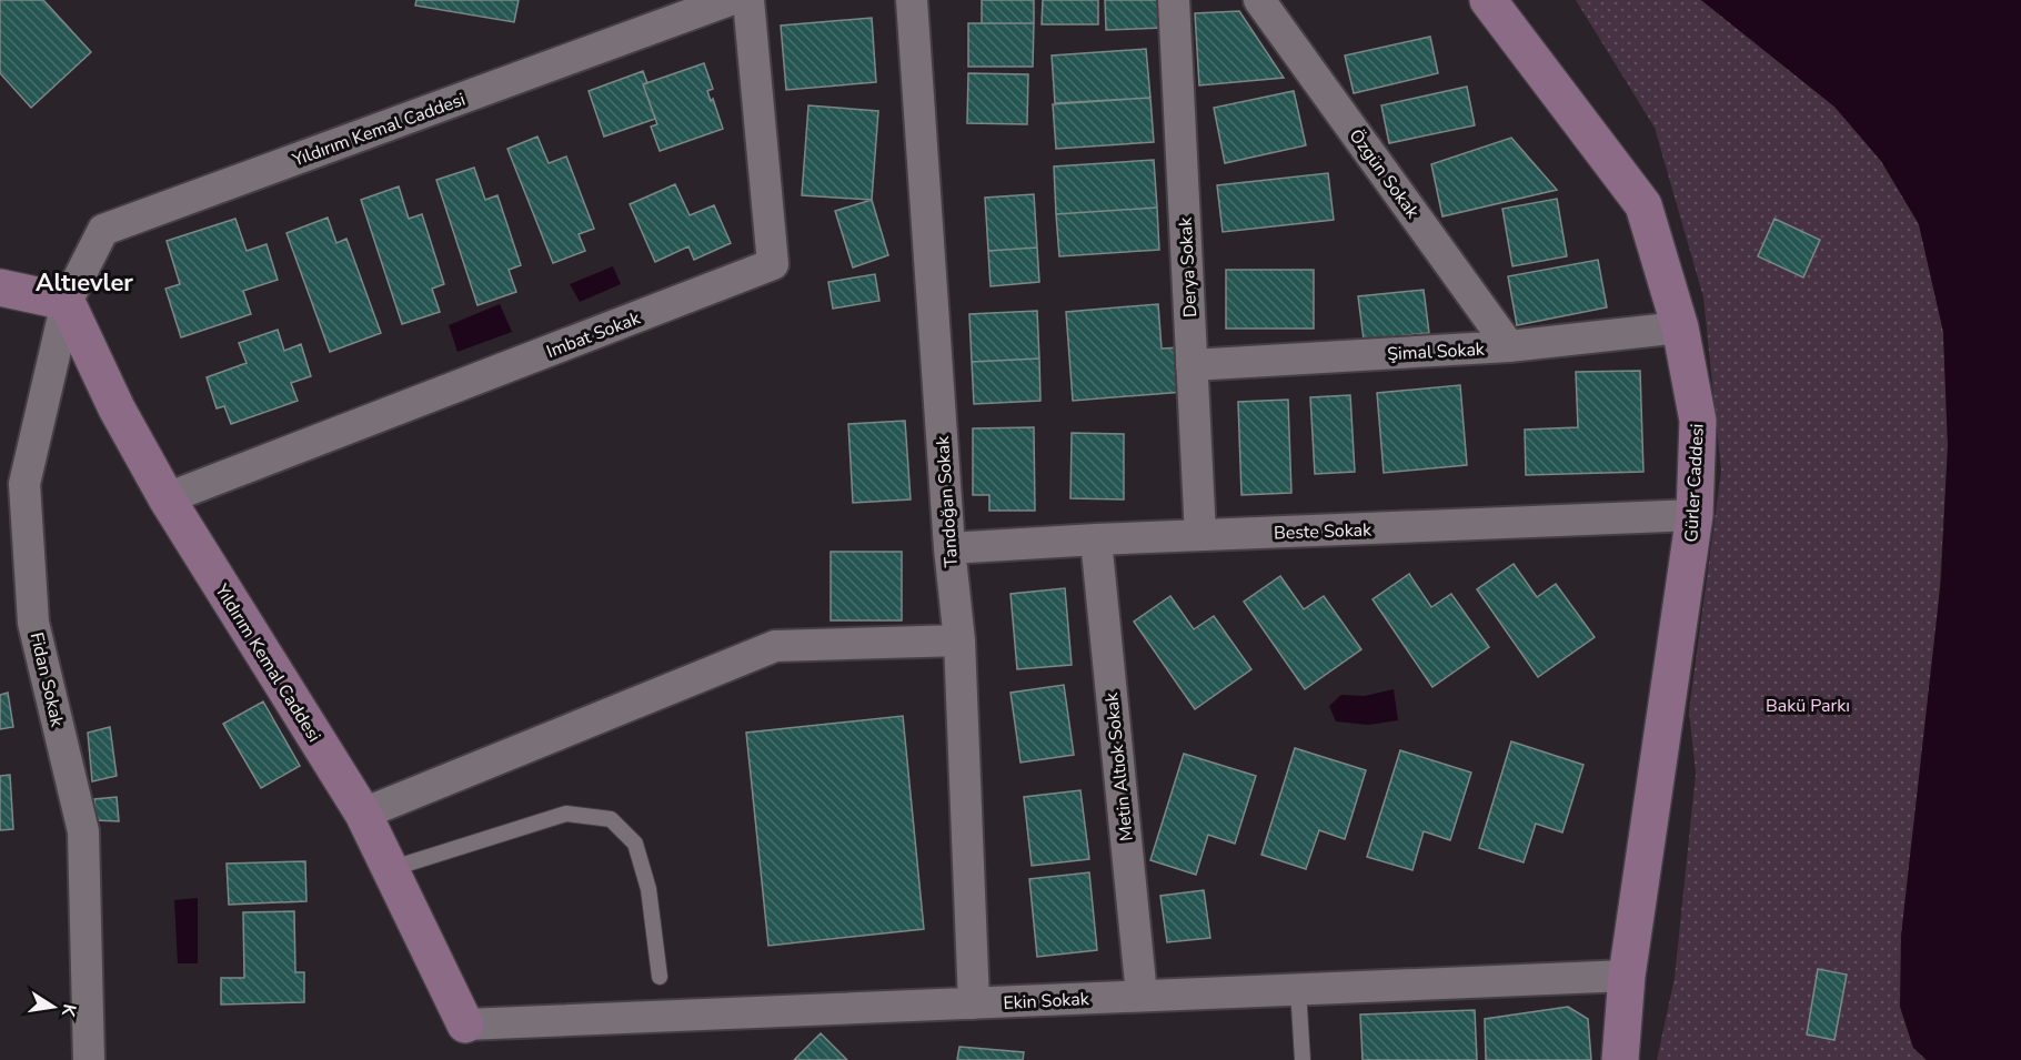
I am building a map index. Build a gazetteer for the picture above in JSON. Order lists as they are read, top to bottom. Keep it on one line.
{"streets":{"street":["Yıldırım Kemal Caddesi","Özgün Sokak","Derya Sokak","Imbat Sokak","Şimal Sokak","Gürler Caddesi","Tandoğan Sokak","Beste Sokak","Fidan Sokak","Metin Altıok Sokak","Ekin Sokak"]},"crossings":[["Yıldırım Kemal Caddesi","Imbat Sokak"],["Yıldırım Kemal Caddesi","Fidan Sokak"],["Yıldırım Kemal Caddesi","Ekin Sokak"],["Özgün Sokak","Şimal Sokak"],["Derya Sokak","Şimal Sokak"],["Derya Sokak","Beste Sokak"],["Şimal Sokak","Gürler Caddesi"],["Gürler Caddesi","Beste Sokak"],["Gürler Caddesi","Ekin Sokak"],["Tandoğan Sokak","Beste Sokak"],["Tandoğan Sokak","Ekin Sokak"],["Beste Sokak","Metin Altıok Sokak"],["Metin Altıok Sokak","Ekin Sokak"]],"districts":["Altıevler"],"parks":["Bakü Parkı"],"north":"right"}
